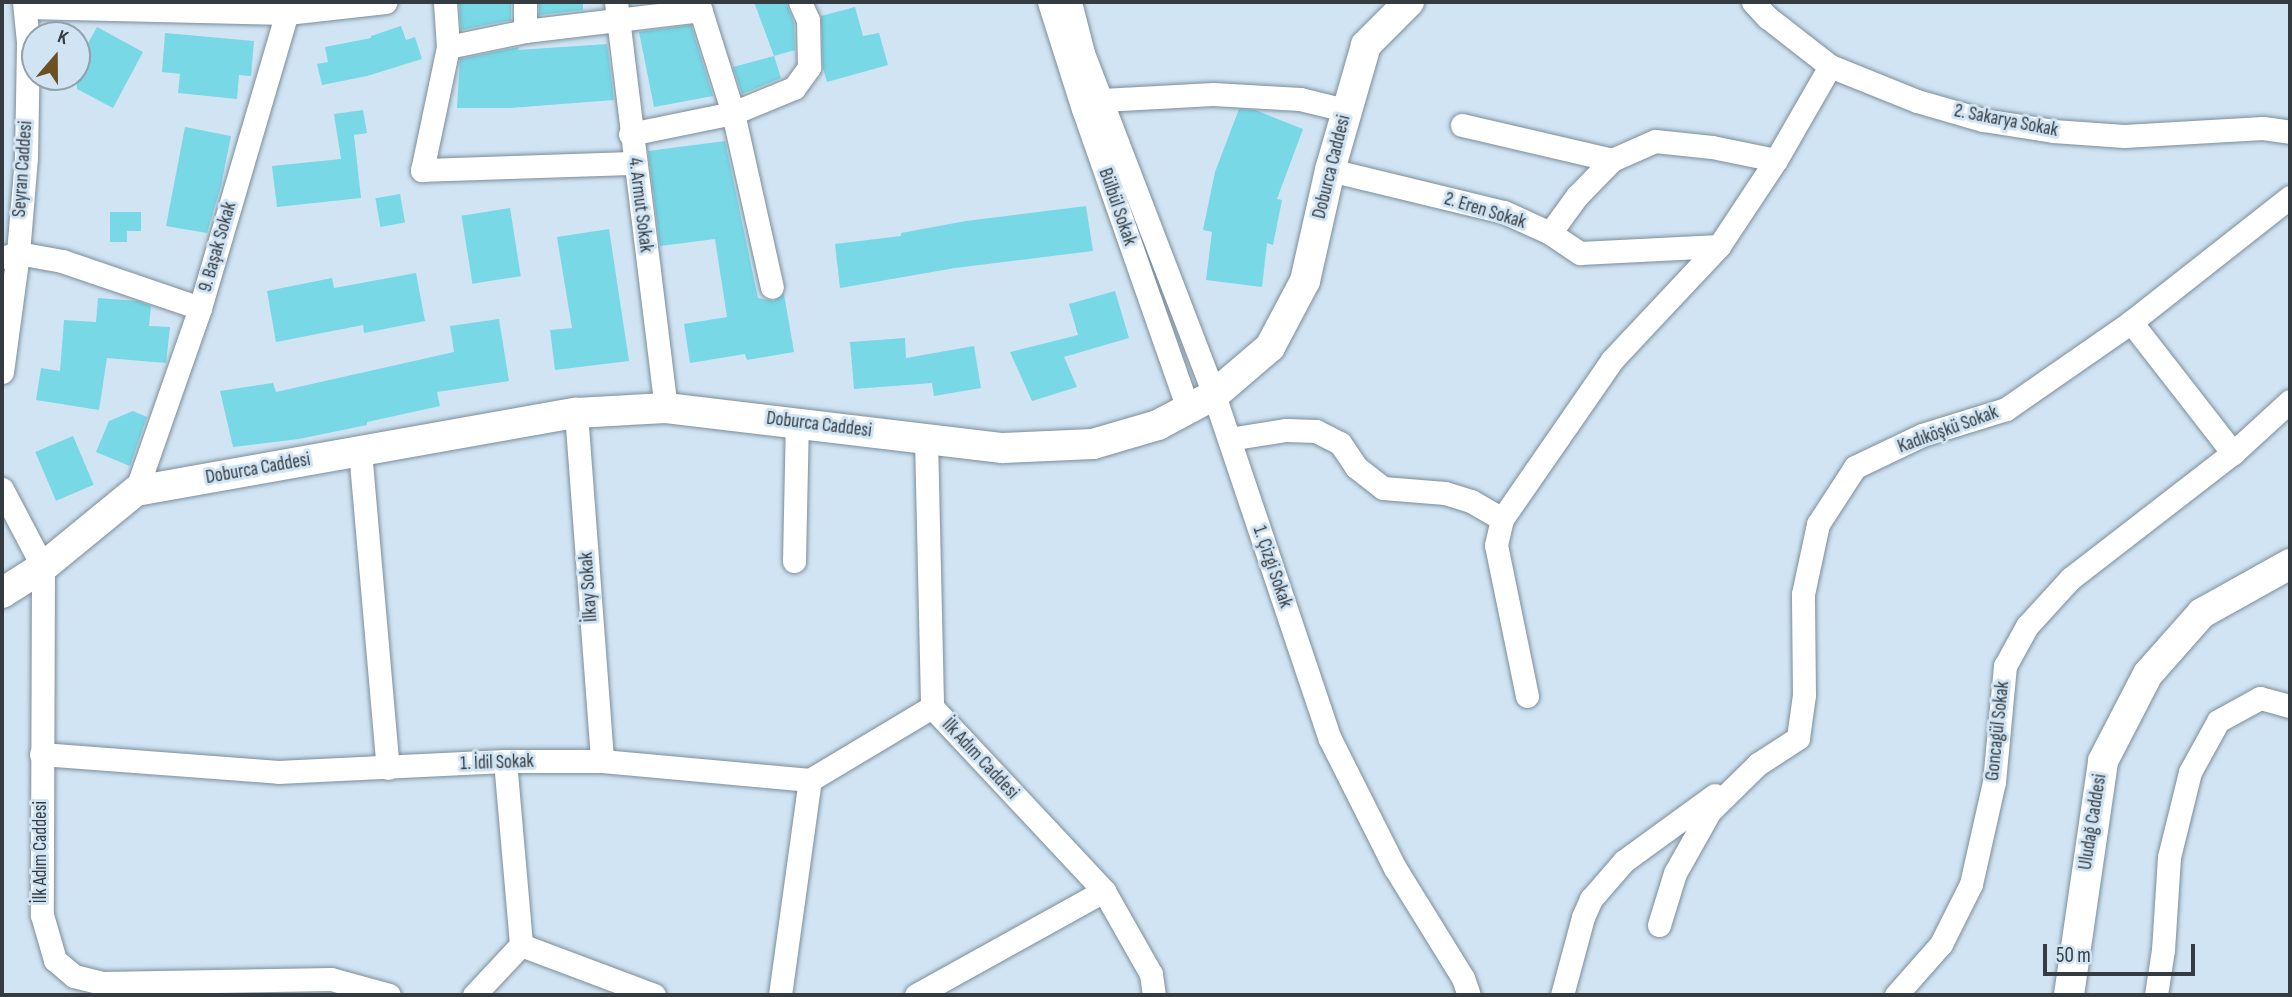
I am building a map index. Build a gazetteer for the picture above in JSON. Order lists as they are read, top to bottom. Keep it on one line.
{"streets":{"main road":["Doburca Caddesi","Uludağ Caddesi"],"street":["2. Sakarya Sokak","Seyran Caddesi","4. Armut Sokak","Bülbül Sokak","2. Eren Sokak","9. Başak Sokak","Kadıköşkü Sokak","1. Çizgi Sokak","İlkay Sokak","Goncagül Sokak","İlk Adım Caddesi","1. İdil Sokak"]},"crossings":[["Doburca Caddesi","4. Armut Sokak"],["Doburca Caddesi","Bülbül Sokak"],["Doburca Caddesi","2. Eren Sokak"],["Doburca Caddesi","9. Başak Sokak"],["Doburca Caddesi","1. Çizgi Sokak"],["Doburca Caddesi","İlkay Sokak"],["Doburca Caddesi","İlk Adım Caddesi"],["Bülbül Sokak","1. Çizgi Sokak"],["İlkay Sokak","1. İdil Sokak"],["İlk Adım Caddesi","1. İdil Sokak"]],"scale_bar":"50 m","north":"top"}
